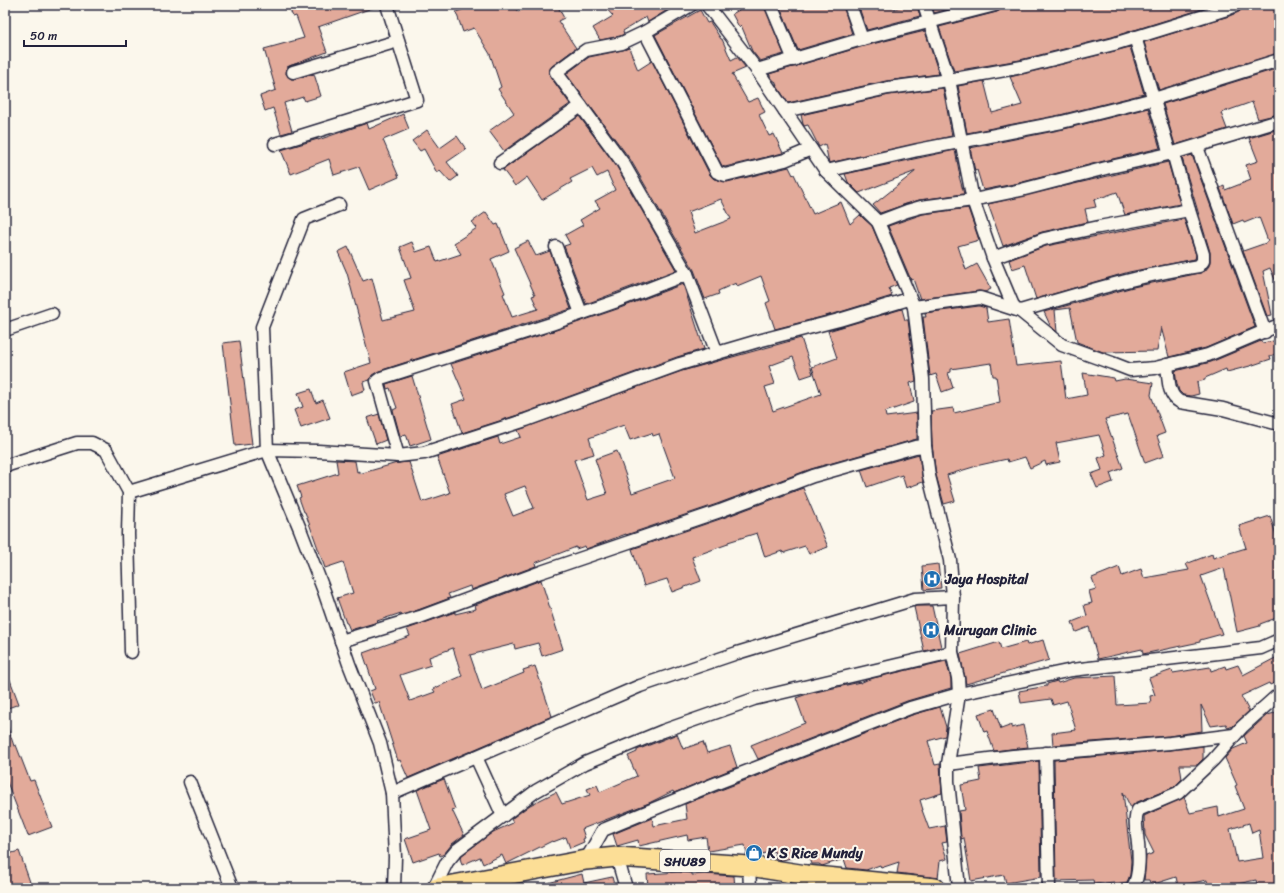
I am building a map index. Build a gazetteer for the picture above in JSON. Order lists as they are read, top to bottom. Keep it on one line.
{"streets":{"main road":["SHU89"]},"places":{"hospital":["Jaya Hospital","Murugan Clinic"],"shop":["K S Rice Mundy"]},"scale_bar":"50 m"}
